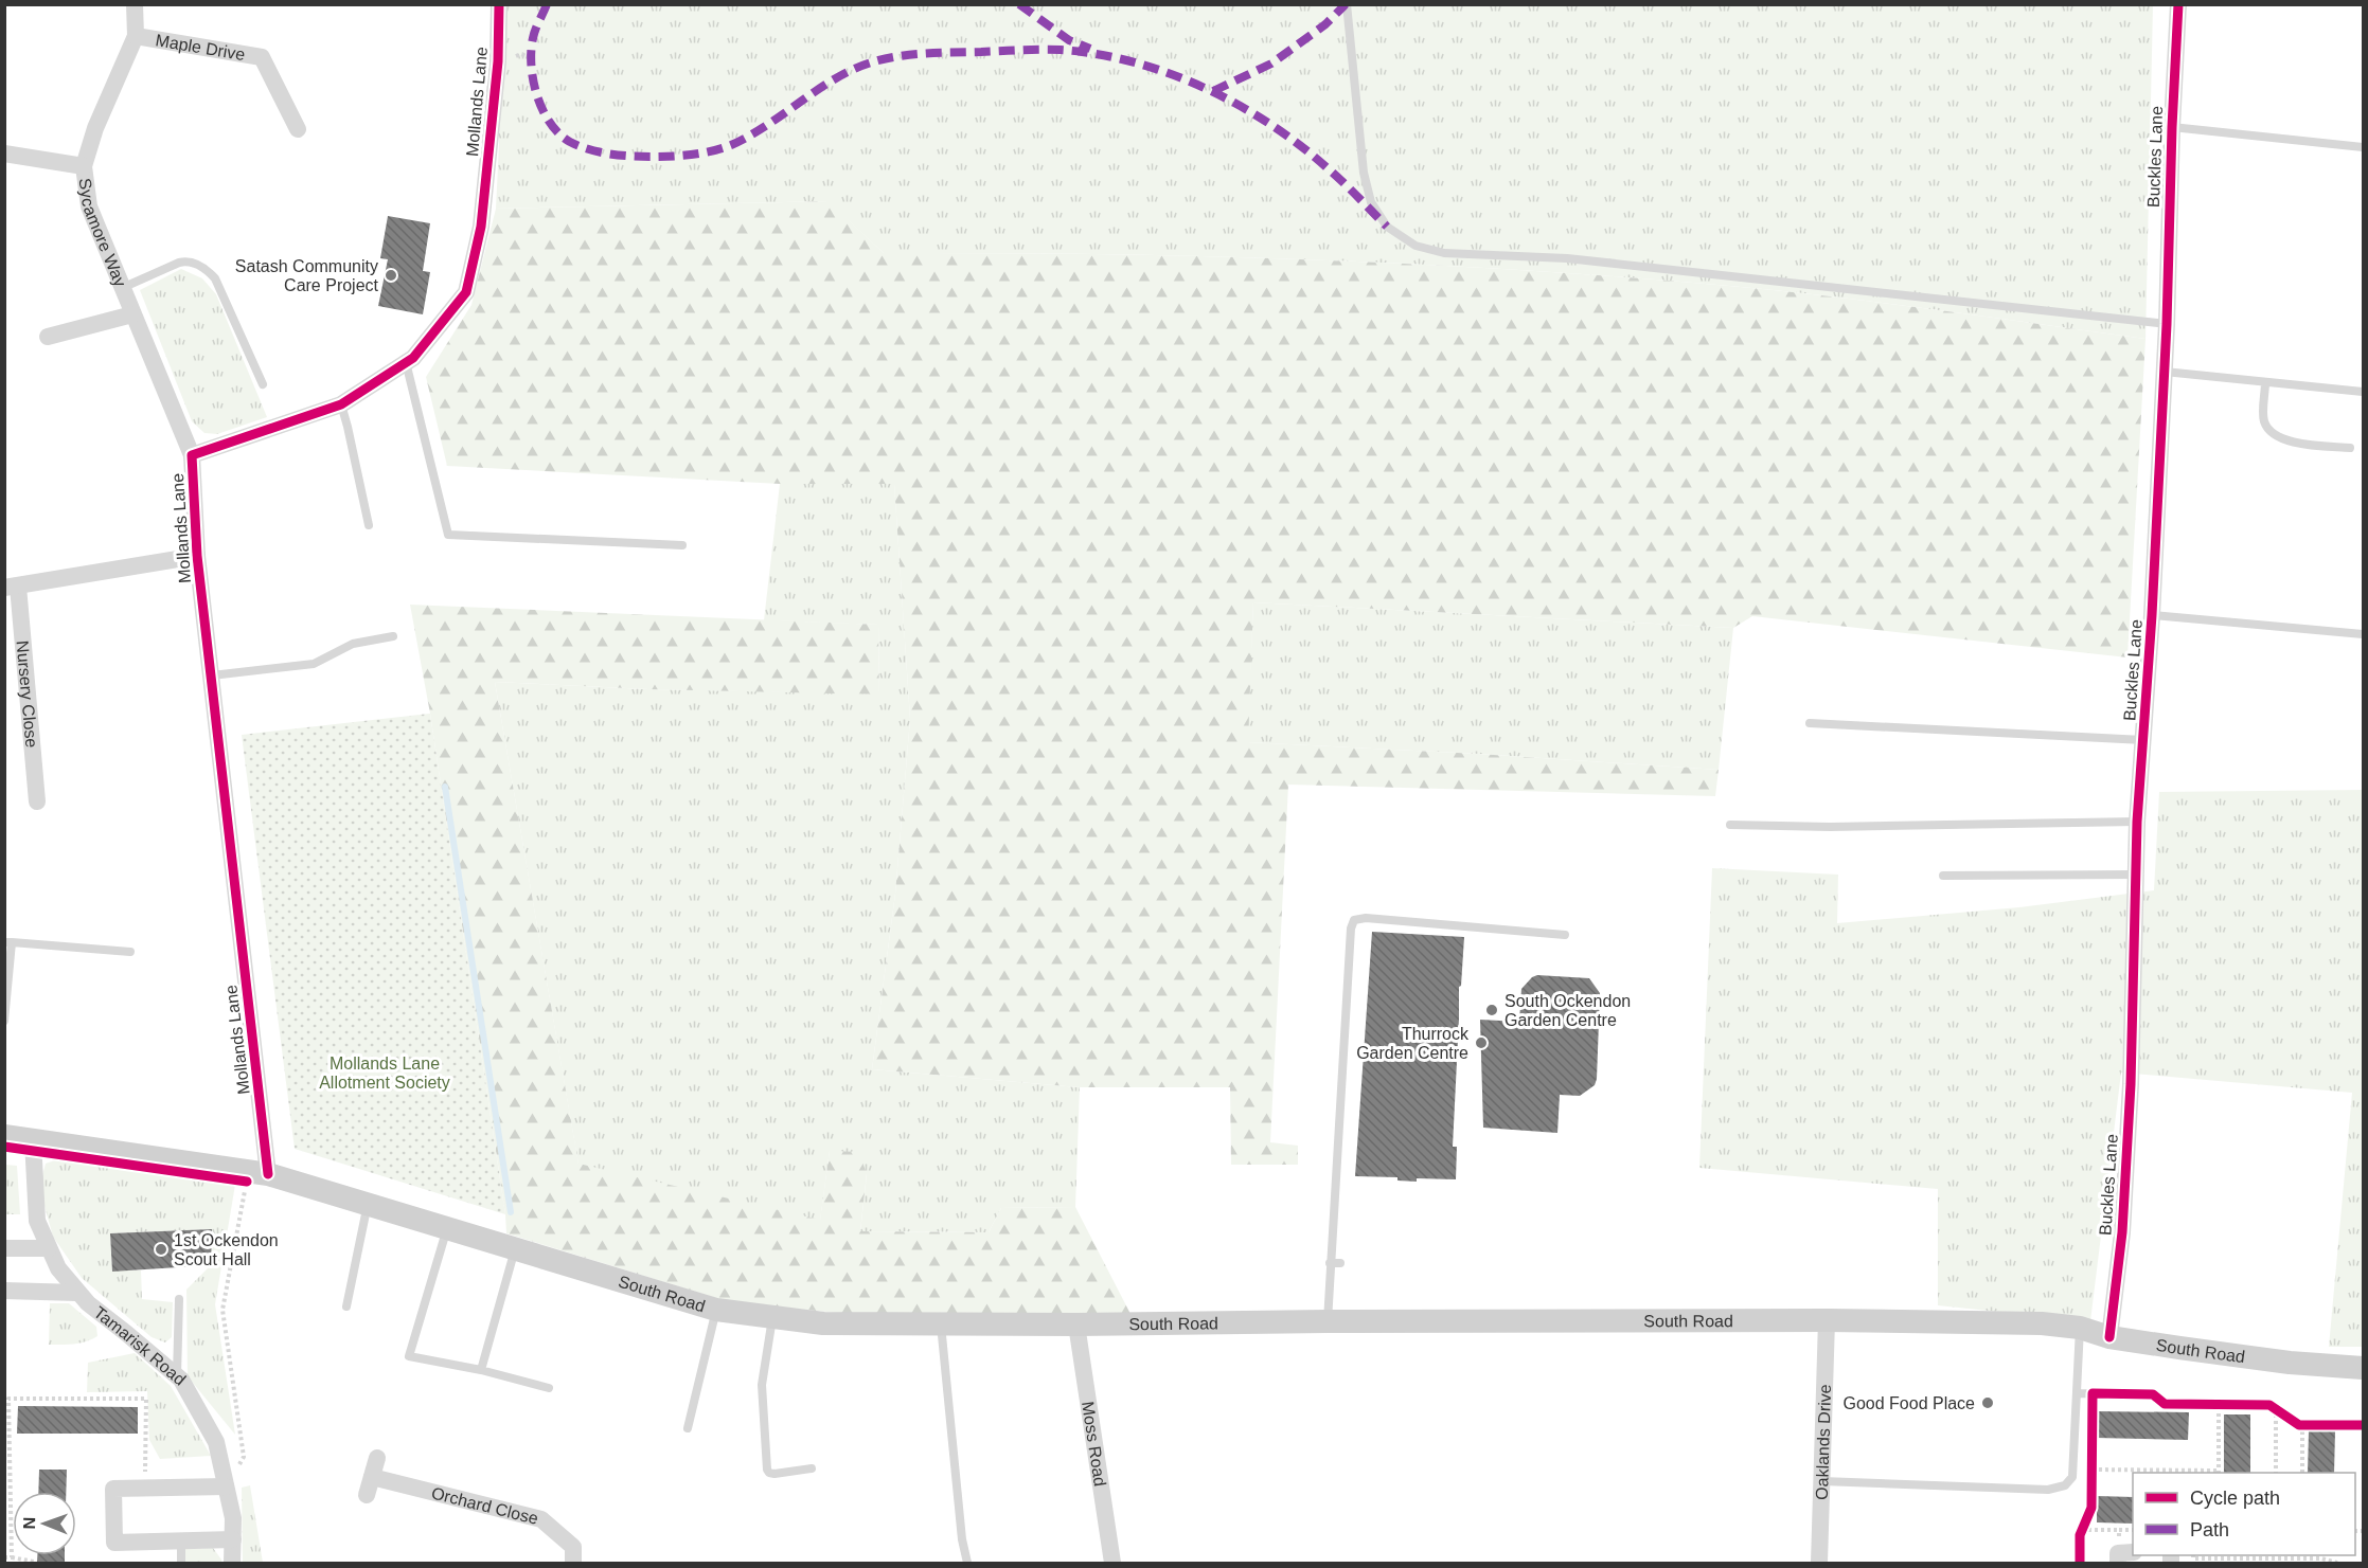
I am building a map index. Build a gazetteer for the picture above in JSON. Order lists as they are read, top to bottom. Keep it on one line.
{"streets":{"main road":["South Road"],"street":["Maple Drive","Mollands Lane","Buckles Lane","Sycamore Way","Nursery Close","Tamarisk Road","Oaklands Drive","Moss Road","Orchard Close"]},"crossings":[["Maple Drive","Sycamore Way"],["Mollands Lane","Sycamore Way"],["Mollands Lane","Nursery Close"],["Mollands Lane","South Road"],["Buckles Lane","South Road"],["South Road","Tamarisk Road"],["South Road","Oaklands Drive"],["South Road","Moss Road"]],"parks":["Mollands Lane Allotment Society"],"places":["Satash Community Care Project","South Ockendon Garden Centre","Thurrock Garden Centre","1st Ockendon Scout Hall","Good Food Place"],"legend":["Cycle path","Path"],"north":"left"}
